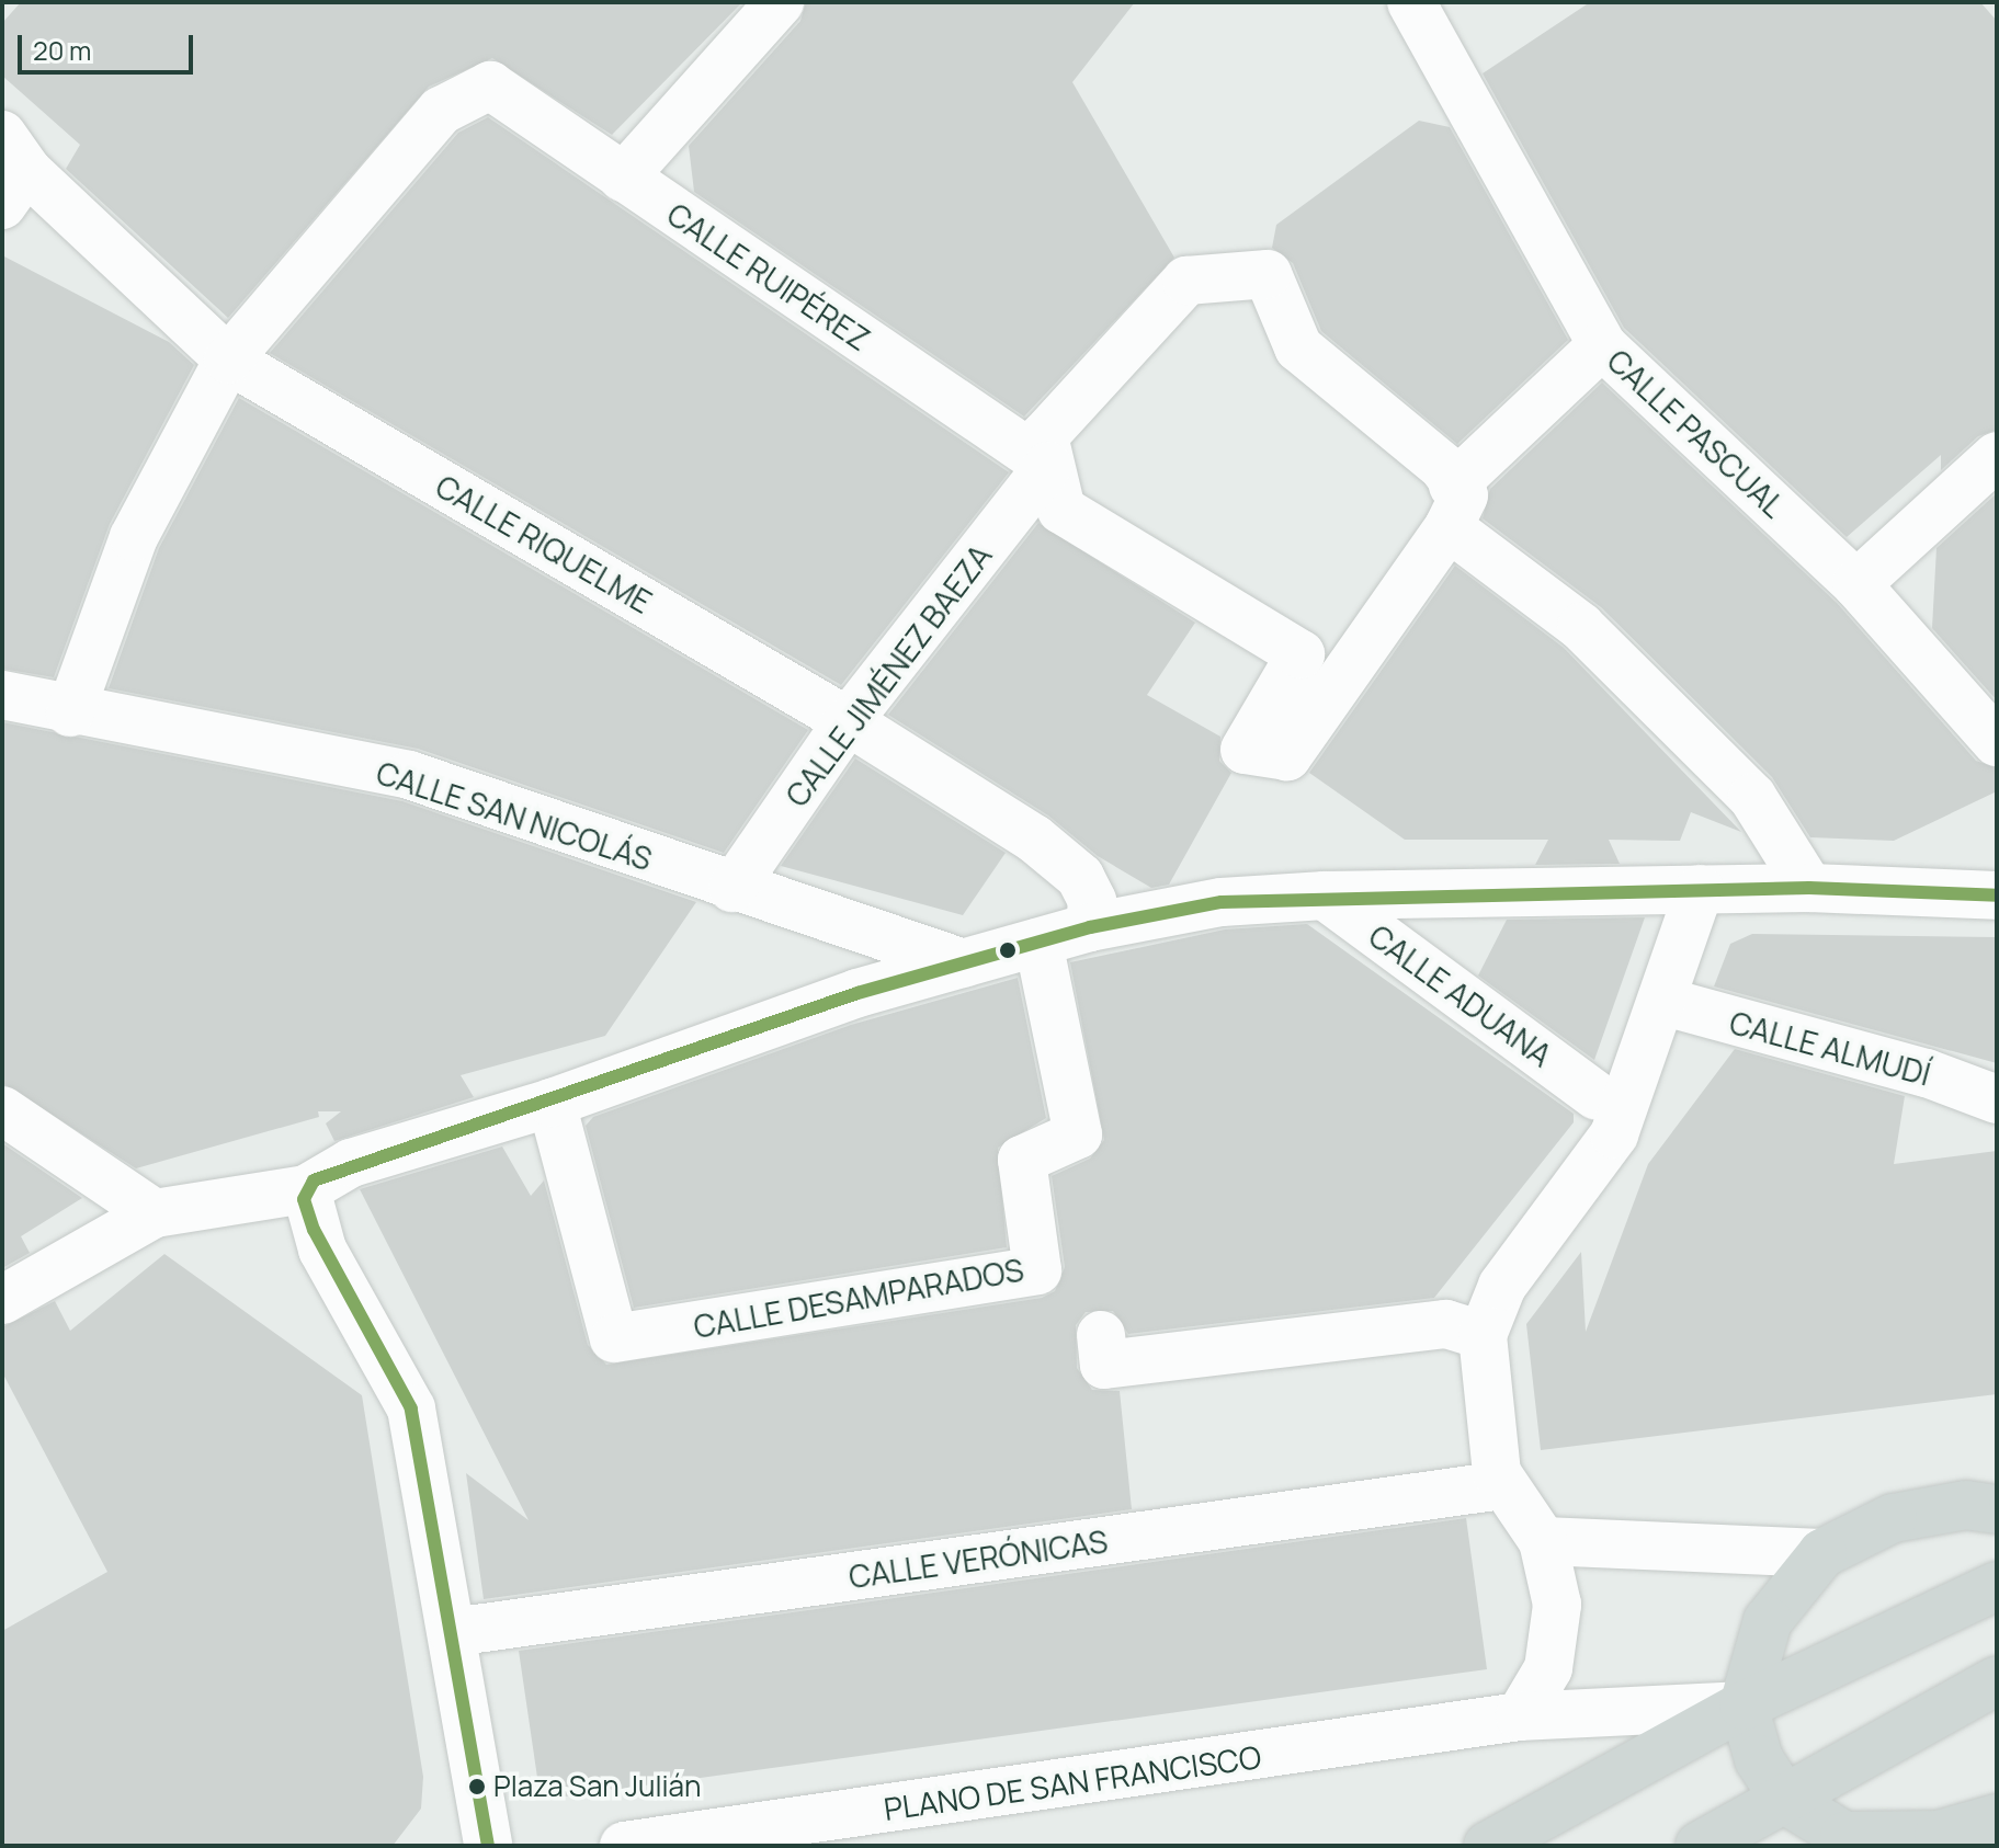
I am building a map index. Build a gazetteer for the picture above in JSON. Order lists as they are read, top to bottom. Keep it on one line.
{"streets":{"street":["CALLE RUIPÉREZ","CALLE PASCUAL","CALLE RIQUELME","CALLE JIMÉNEZ BAEZA","CALLE SAN NICOLÁS","CALLE ADUANA","CALLE ALMUDÍ","CALLE DESAMPARADOS","CALLE VERÓNICAS","PLANO DE SAN FRANCISCO"]},"crossings":[["CALLE RUIPÉREZ","CALLE RIQUELME"],["CALLE RUIPÉREZ","CALLE JIMÉNEZ BAEZA"],["CALLE RIQUELME","CALLE JIMÉNEZ BAEZA"],["CALLE JIMÉNEZ BAEZA","CALLE SAN NICOLÁS"]],"places":["Plaza San Julián"],"scale_bar":"20 m"}
